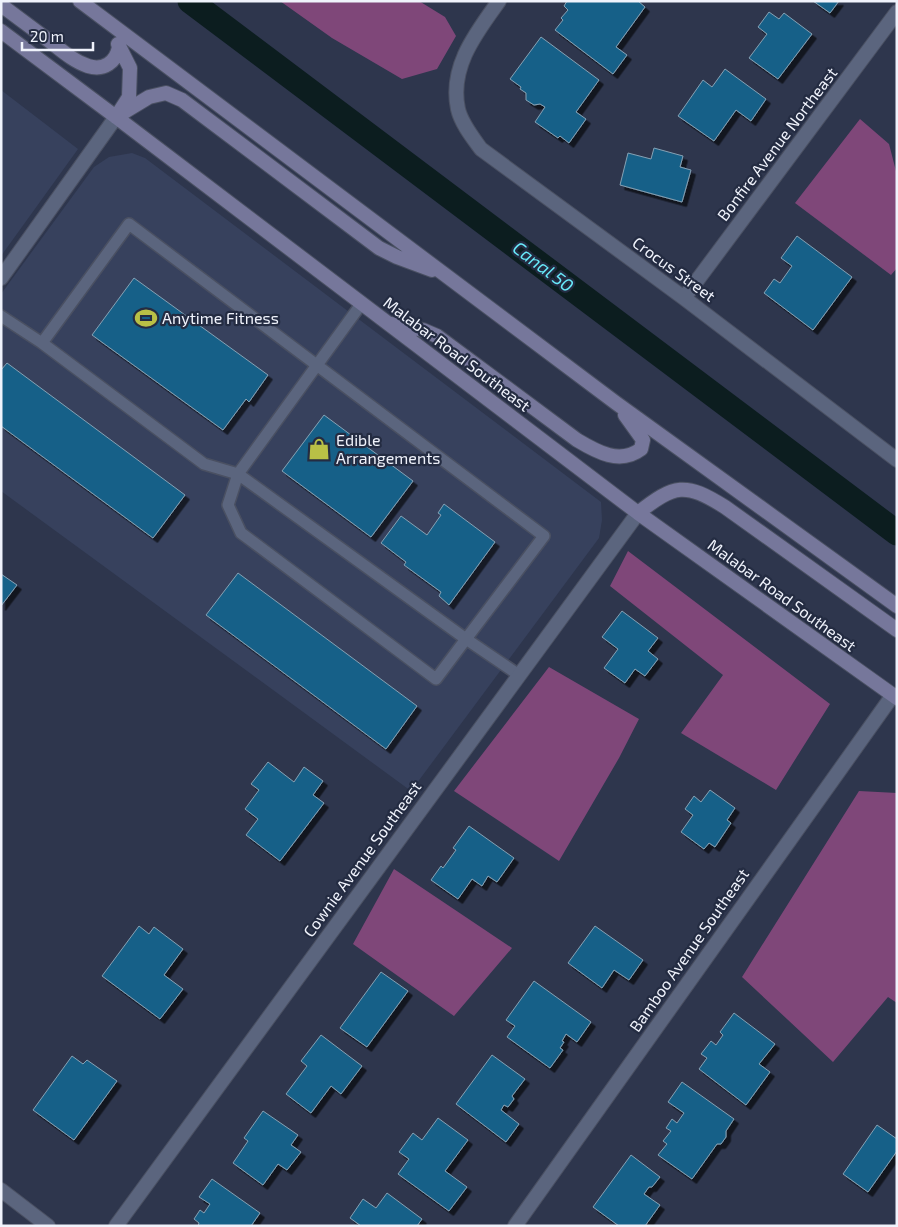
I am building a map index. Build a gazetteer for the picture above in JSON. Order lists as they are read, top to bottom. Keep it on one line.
{"streets":{"main road":["Malabar Road Southeast"],"street":["Bonfire Avenue Northeast","Crocus Street","Cownie Avenue Southeast","Bamboo Avenue Southeast"]},"crossings":[["Bonfire Avenue Northeast","Crocus Street"],["Malabar Road Southeast","Cownie Avenue Southeast"],["Malabar Road Southeast","Bamboo Avenue Southeast"]],"water":["Canal 50"],"places":{"sports":["Anytime Fitness"],"shop":["Edible Arrangements"]},"scale_bar":"20 m"}
